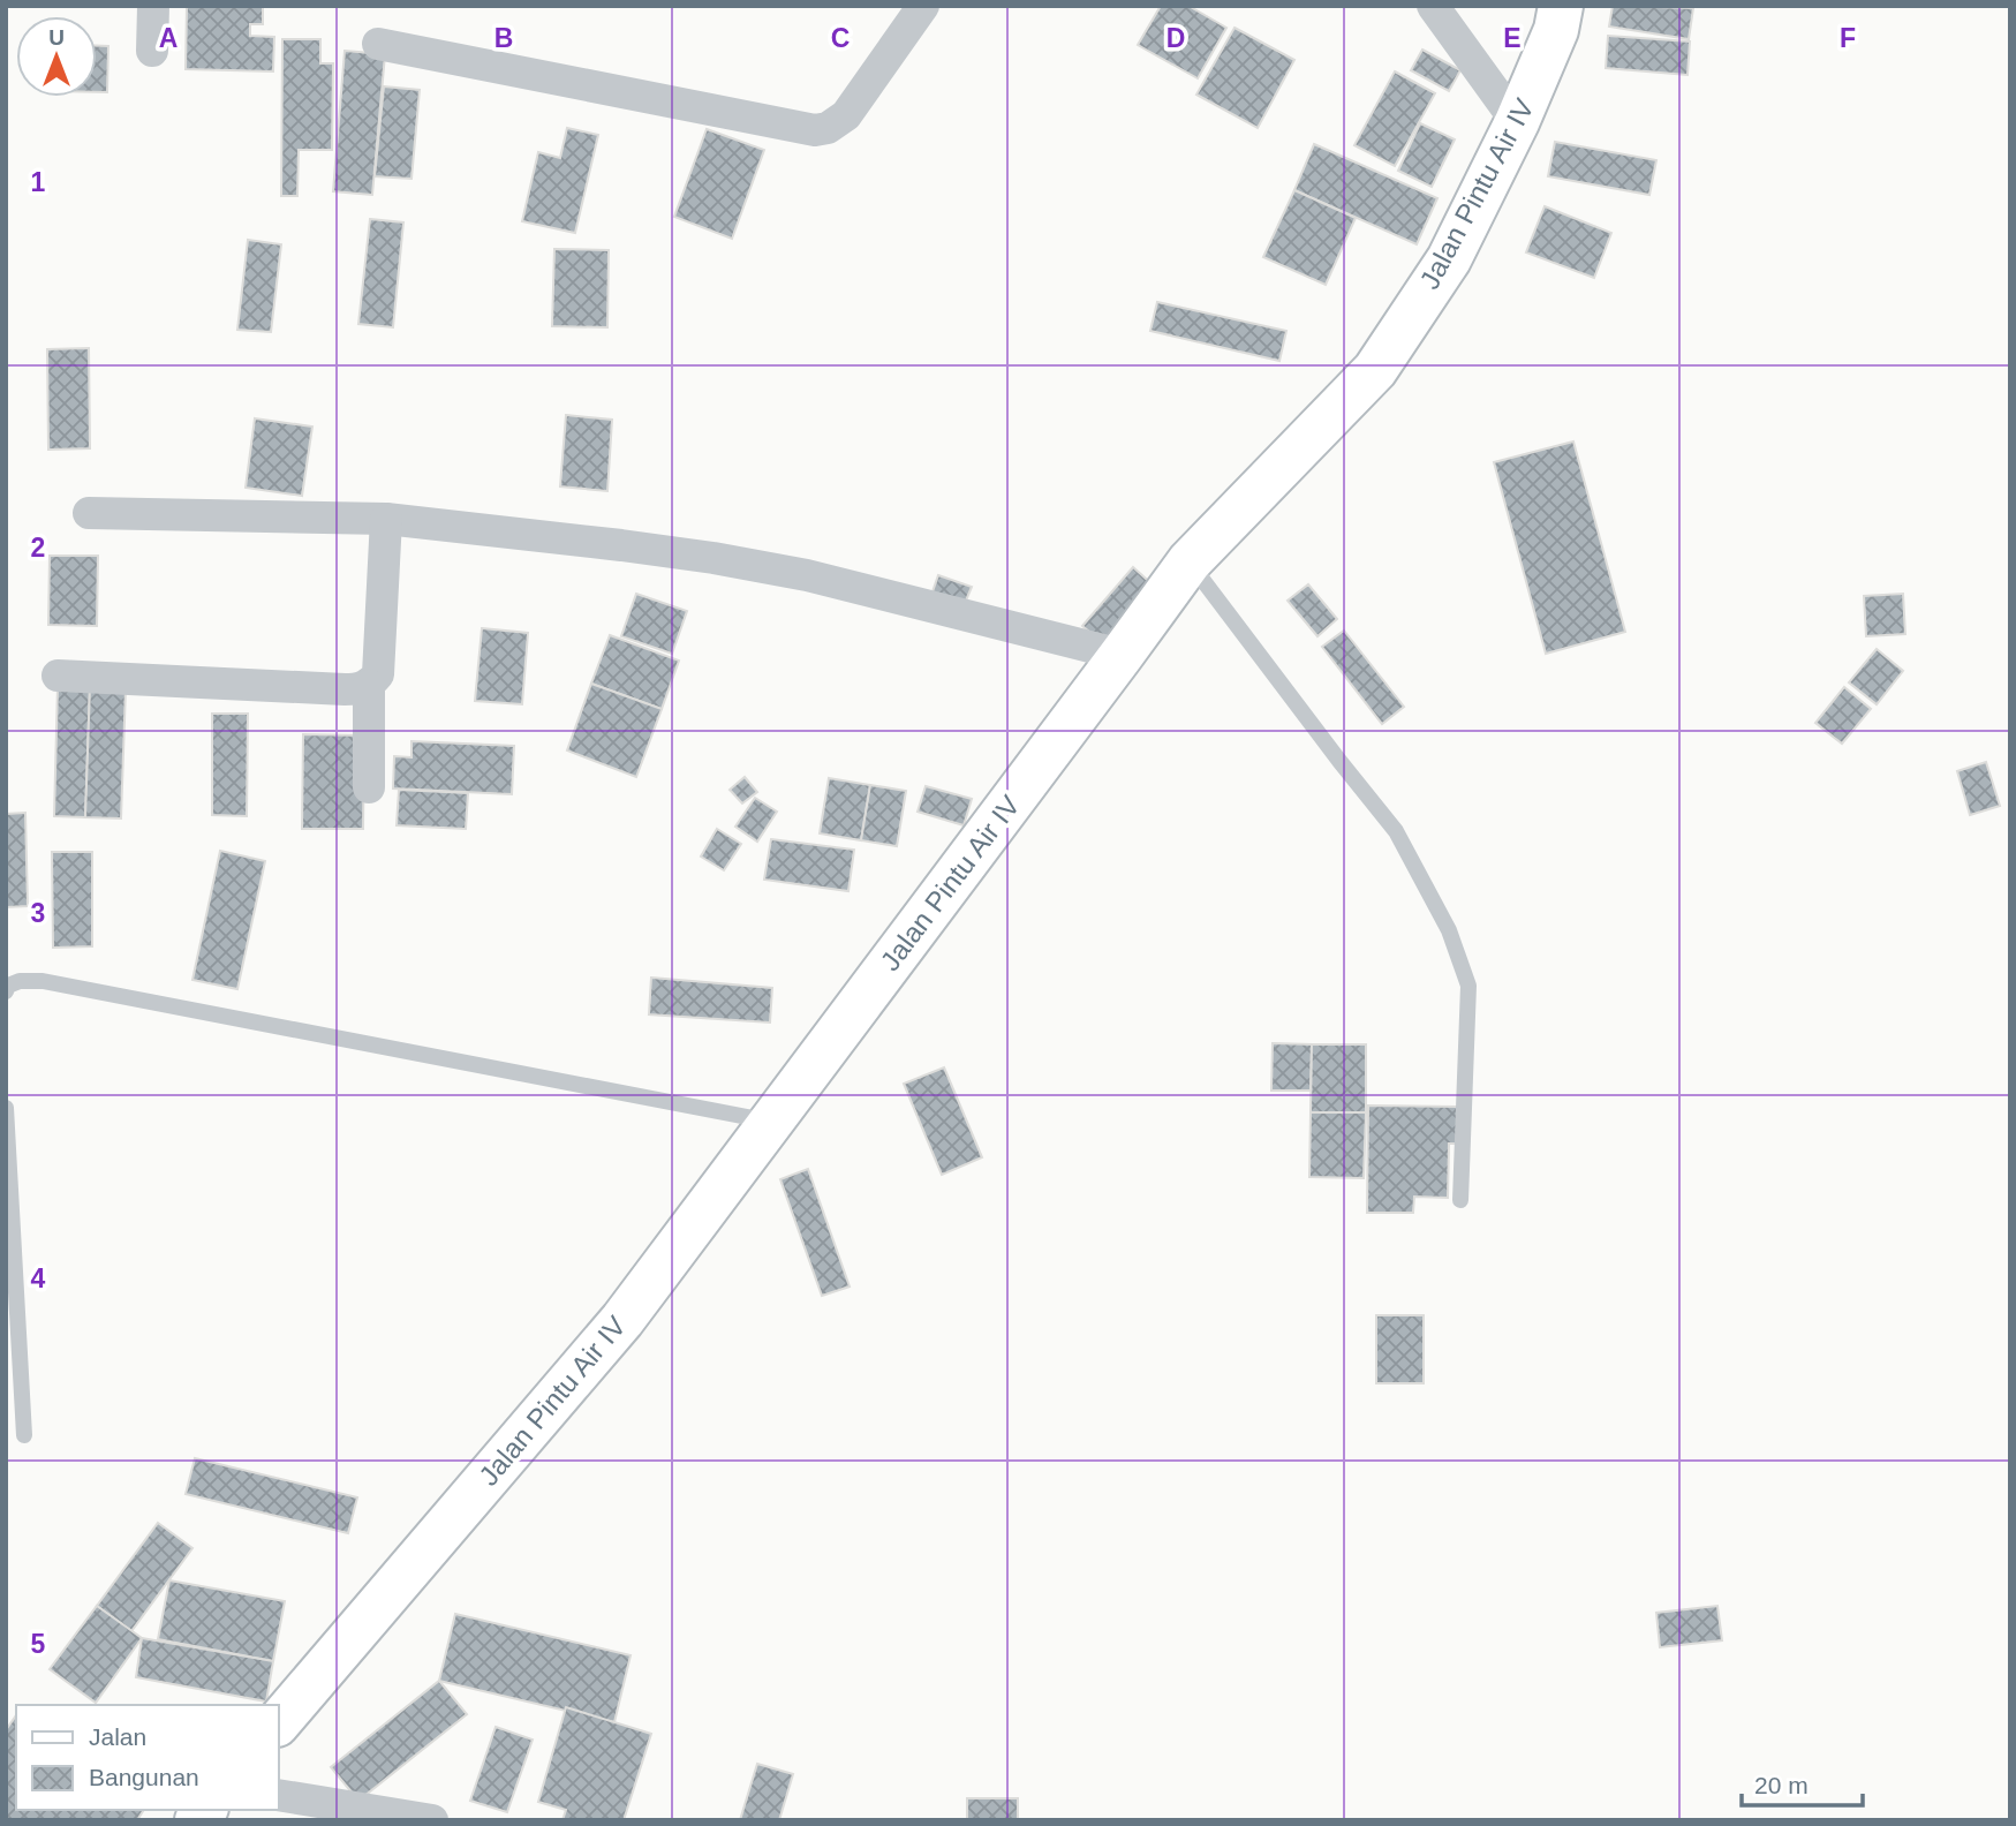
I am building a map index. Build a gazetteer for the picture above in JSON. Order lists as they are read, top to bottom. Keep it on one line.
{"streets":{"main road":["Jalan Pintu Air IV"]},"legend":["Jalan","Bangunan"],"scale_bar":"20 m","north":"top","grid":{"columns":["A","B","C","D","E","F"],"rows":["1","2","3","4","5"]}}
